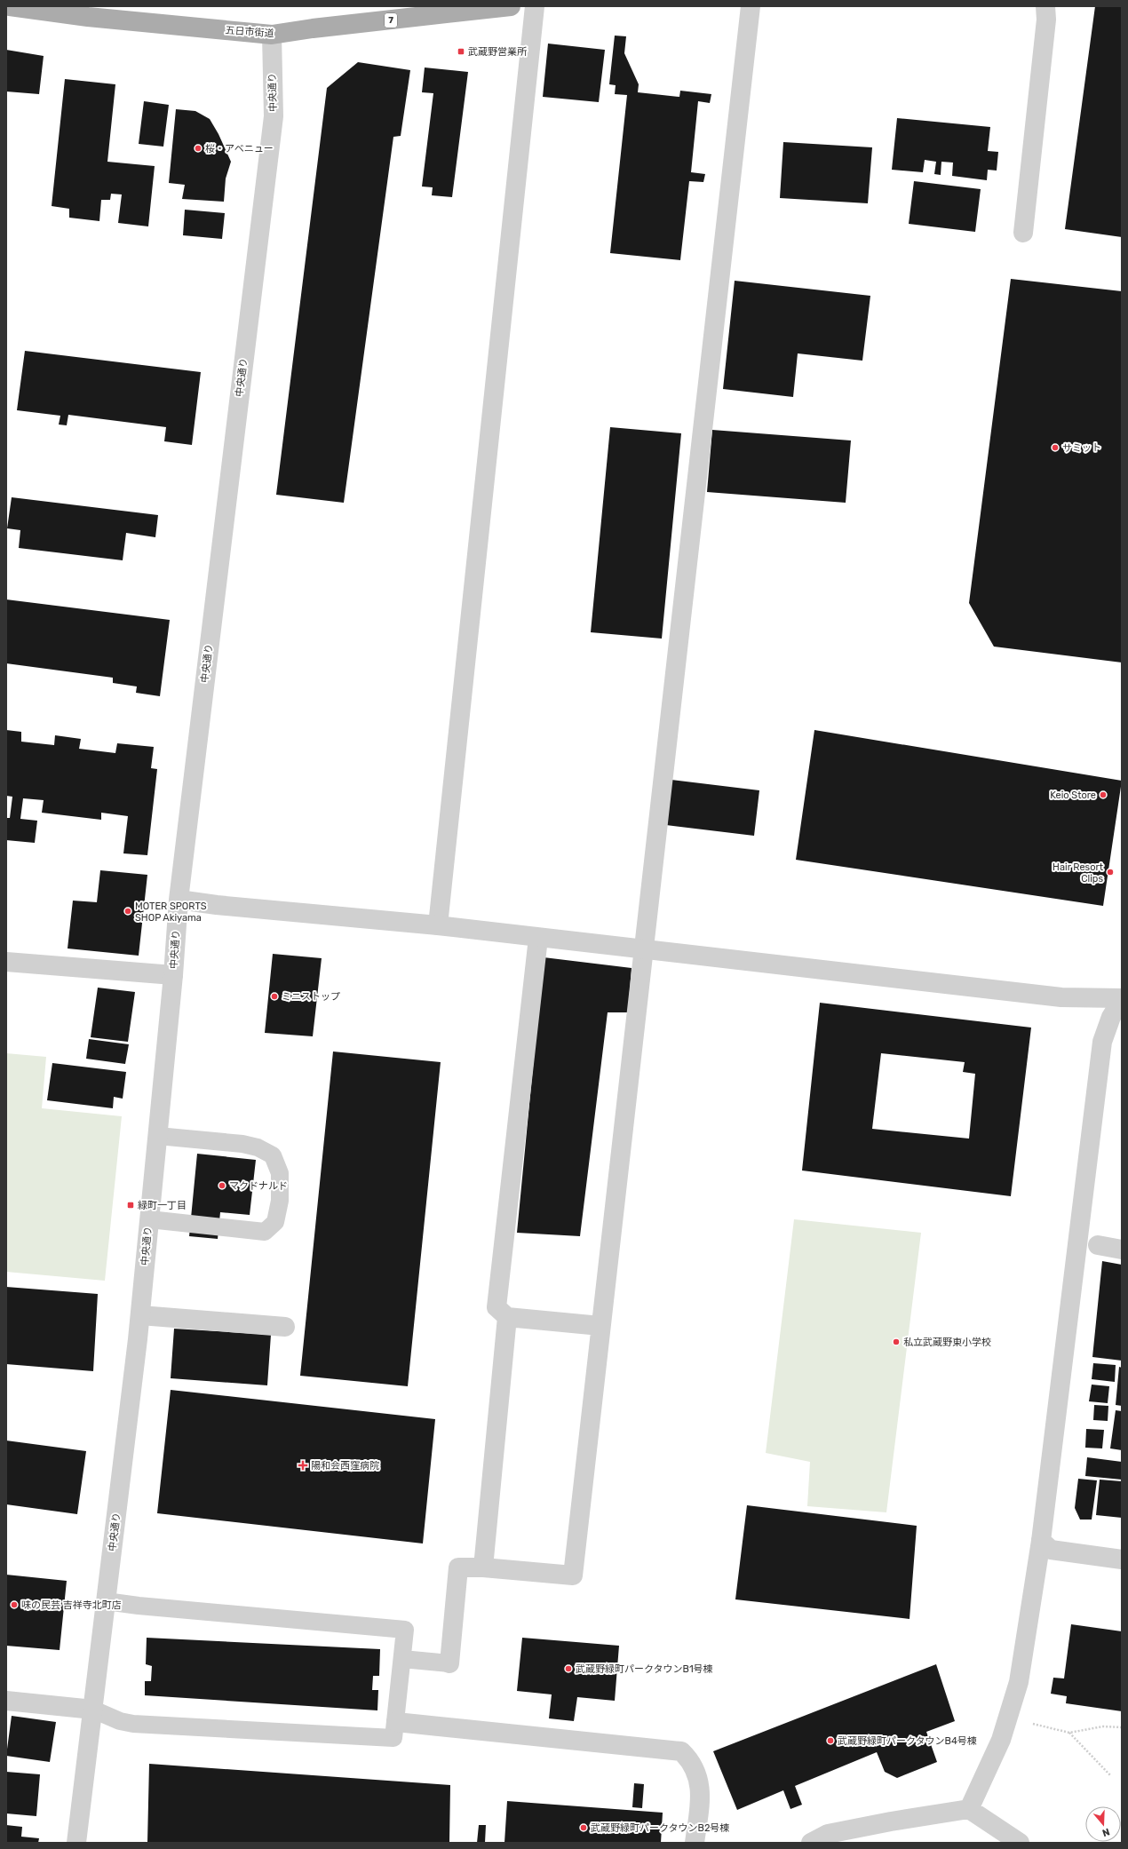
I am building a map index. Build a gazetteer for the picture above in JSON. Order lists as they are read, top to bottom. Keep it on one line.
{"streets":{"main road":["7","五日市街道"],"street":["中央通り"]},"crossings":[["五日市街道","中央通り"]],"places":{"transit":["武蔵野営業所","緑町一丁目"],"other":["桜・アベニュー","サミット","Keio Store","Hair Resort Clips","MOTER SPORTS SHOP Akiyama","ミニストップ","マクドナルド","私立武蔵野東小学校","味の民芸 吉祥寺北町店","武蔵野緑町パークタウンB1号棟","武蔵野緑町パークタウンB4号棟","武蔵野緑町パークタウンB2号棟"],"health":["陽和会西窪病院"]},"north":"bottom"}
